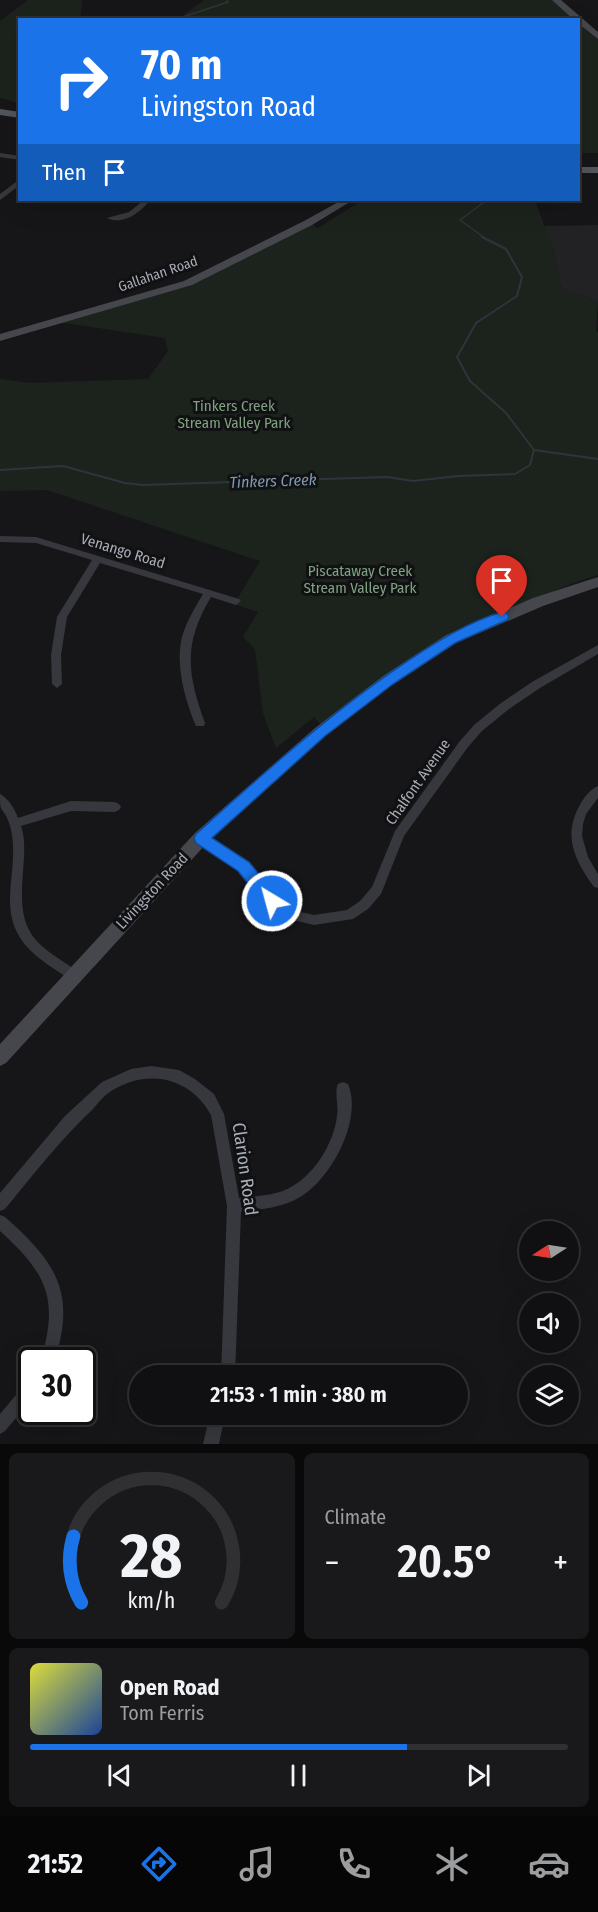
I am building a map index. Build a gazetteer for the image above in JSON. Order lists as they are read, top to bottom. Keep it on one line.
{"streets":{"main road":["Gallahan Road","Livingston Road"],"street":["Venango Road","Chalfont Avenue","Clarion Road"]},"crossings":[["Chalfont Avenue","Livingston Road"]],"water":["Tinkers Creek"],"parks":["Tinkers Creek Stream Valley Park","Piscataway Creek Stream Valley Park"],"north":"left","page":{"turn":["70 m","Livingston Road"],"then":"Then","limit":"30","trip":"21:53 · 1 min · 380 m","tile":"Climate","heat":["−","20.5°","+"],"song":["Open Road","Tom Ferris"],"tabs":"21:52","gauge":["28","km/h"]}}
